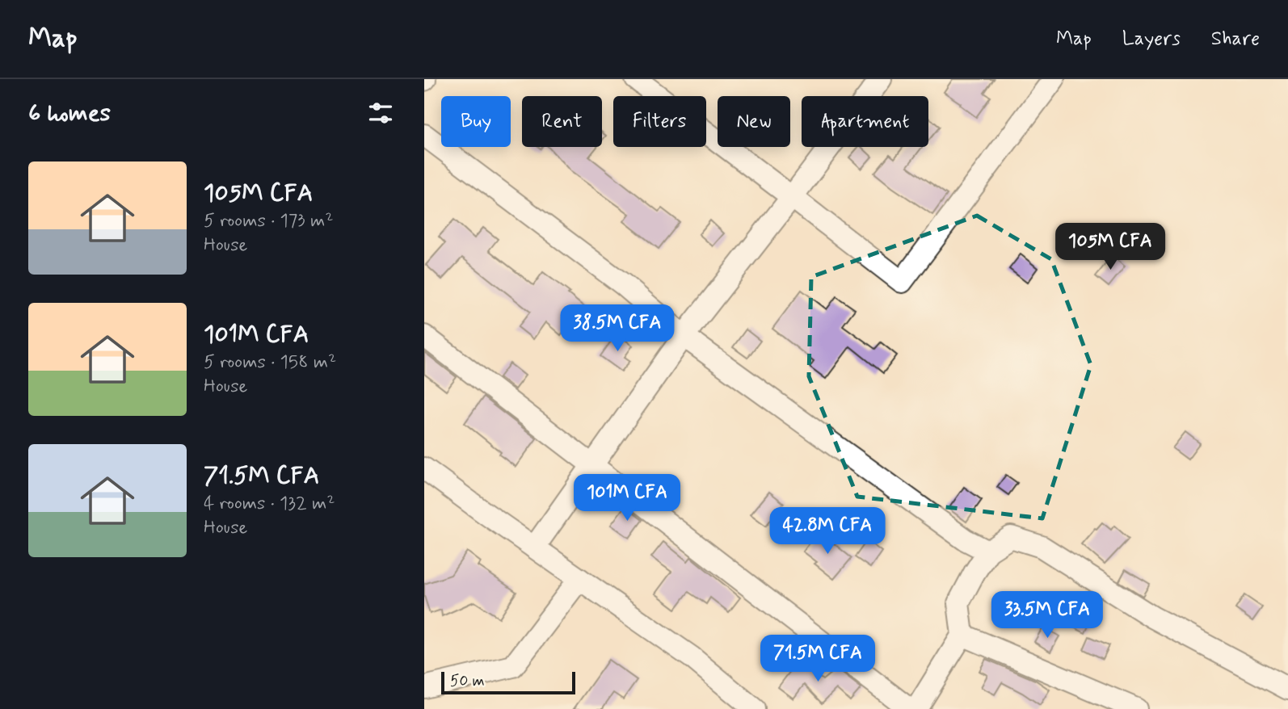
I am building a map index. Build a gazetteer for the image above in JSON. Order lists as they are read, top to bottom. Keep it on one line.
{"scale_bar":"50 m","page":{"header":"Map","nav":["Map","Layers","Share"],"heading":"6 homes","chip":["Buy","Rent","Filters","New","Apartment"],"list":[{"name":"105M CFA","note":"5 rooms · 173 m² · House"},{"name":"101M CFA","note":"5 rooms · 158 m² · House"},{"name":"71.5M CFA","note":"4 rooms · 132 m² · House"}],"price":["105M CFA","38.5M CFA","101M CFA","42.8M CFA","33.5M CFA","71.5M CFA"],"scale":"50 m"}}
